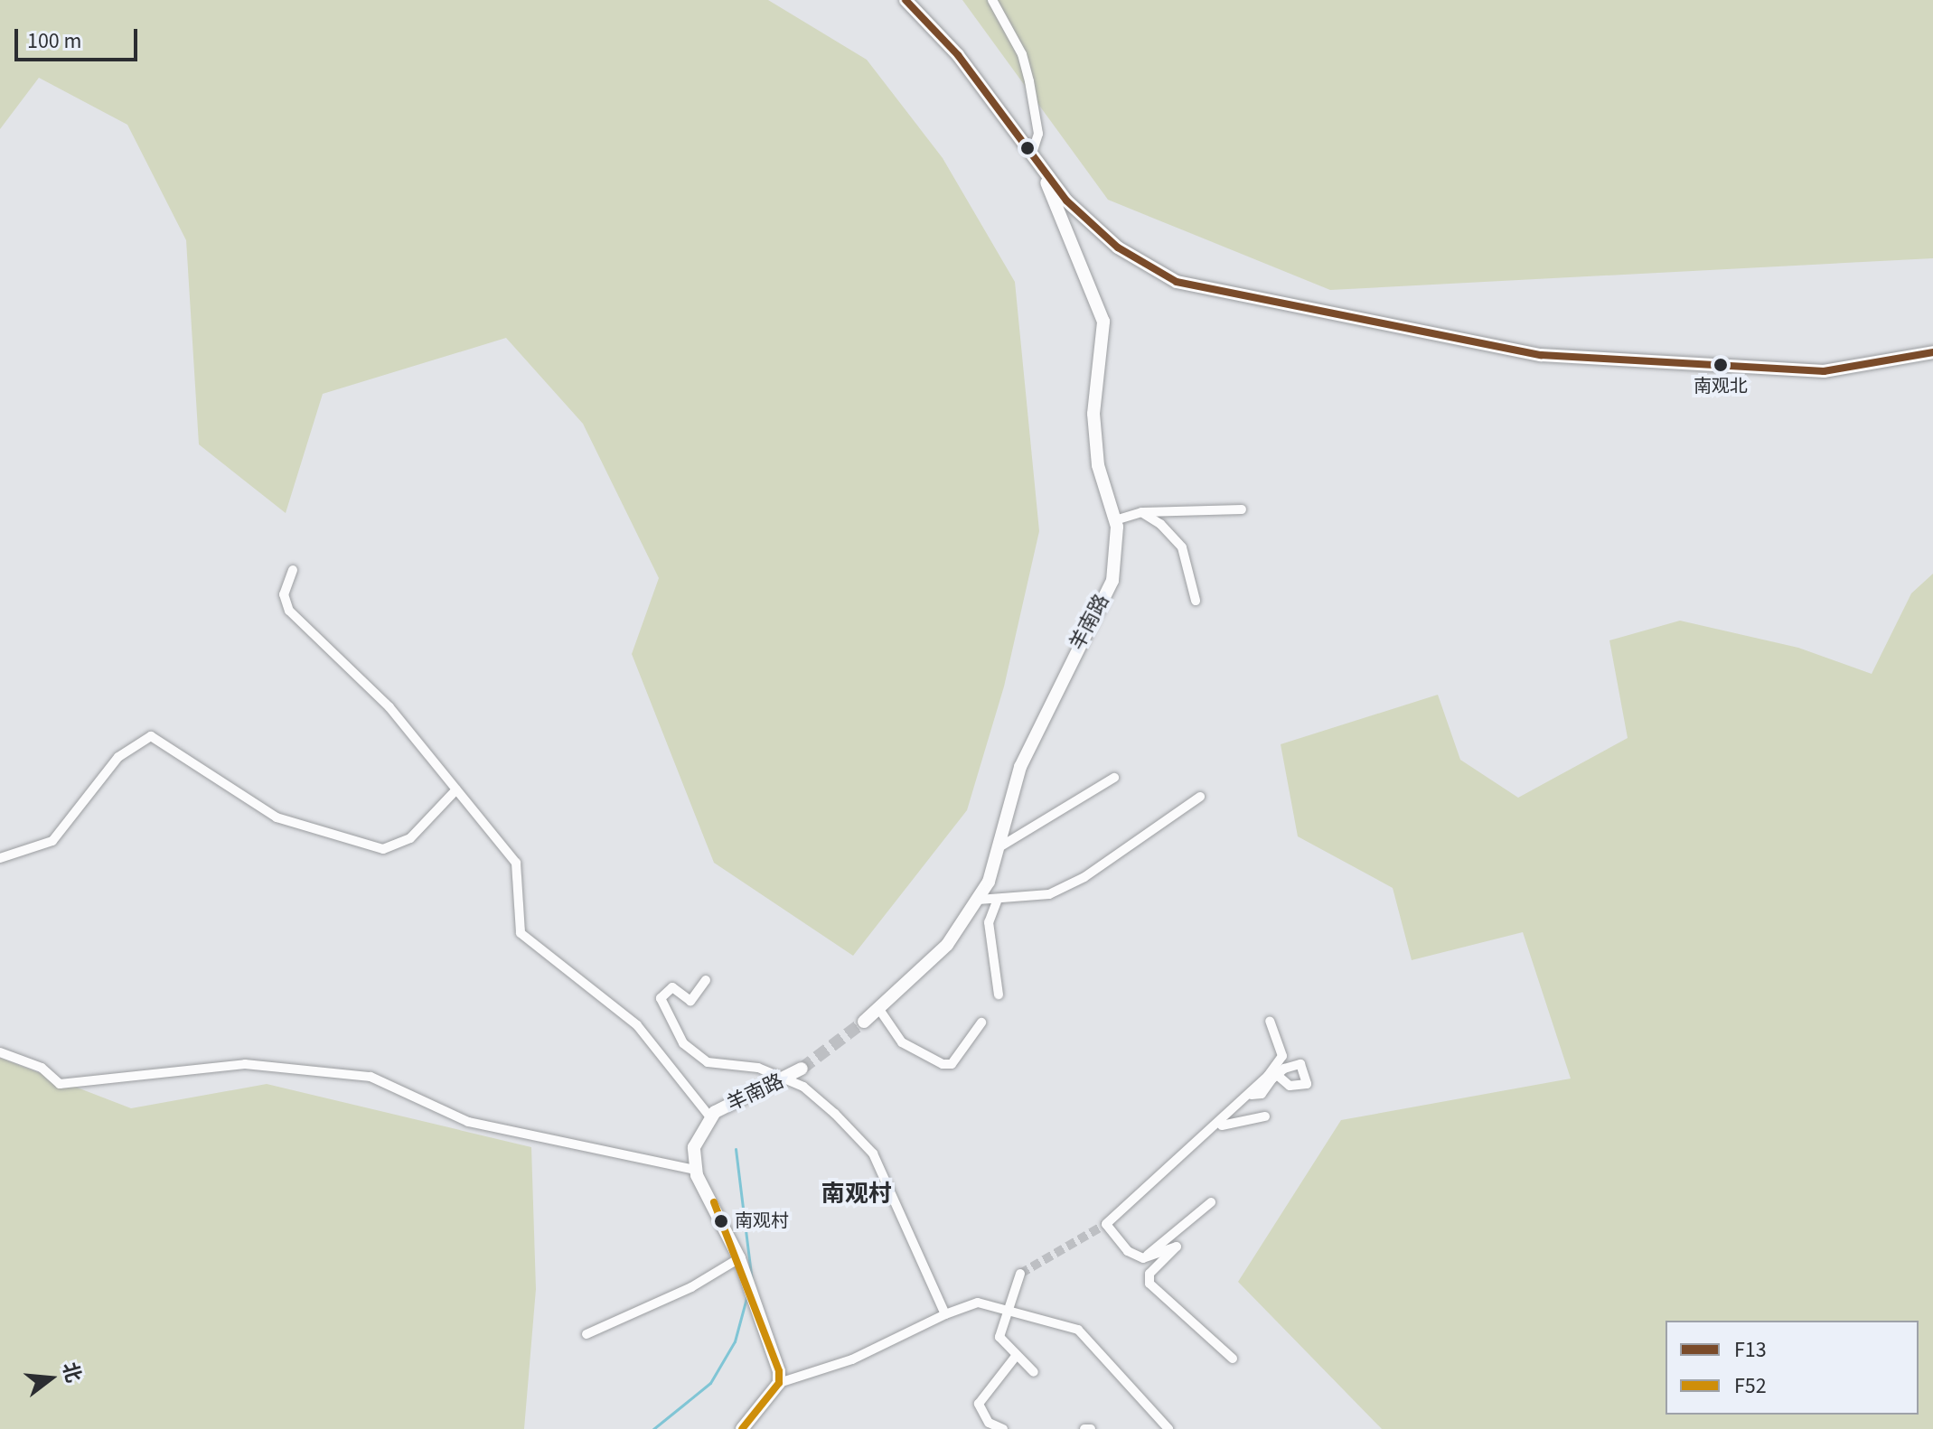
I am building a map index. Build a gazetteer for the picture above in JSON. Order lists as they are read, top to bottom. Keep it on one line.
{"streets":{"street":["羊南路"]},"districts":["南观村"],"places":["南观北","南观村"],"lines":["transit line F13","transit line F52"],"legend":["F13","F52"],"scale_bar":"100 m","north":"right"}
